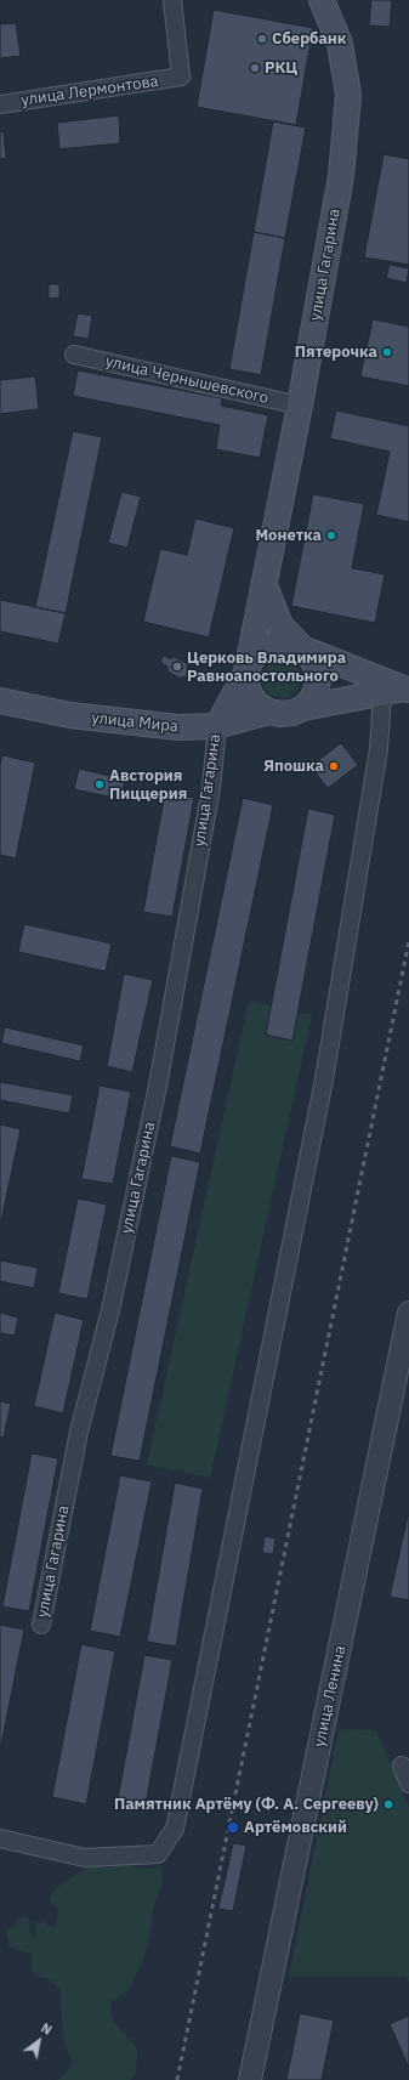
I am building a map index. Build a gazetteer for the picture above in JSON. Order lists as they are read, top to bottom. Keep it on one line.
{"streets":{"main road":["улица Гагарина","улица Мира"],"street":["улица Лермонтова","улица Чернышевского","улица Ленина"]},"crossings":[["улица Гагарина","улица Чернышевского"],["улица Гагарина","улица Мира"]],"places":["Сбербанк","РКЦ","Пятерочка","Монетка","Церковь Владимира Равноапостольного","Япошка","Австория Пиццерия","Памятник Артёму (Ф. А. Сергееву)","Артёмовский"],"north":"top right"}
